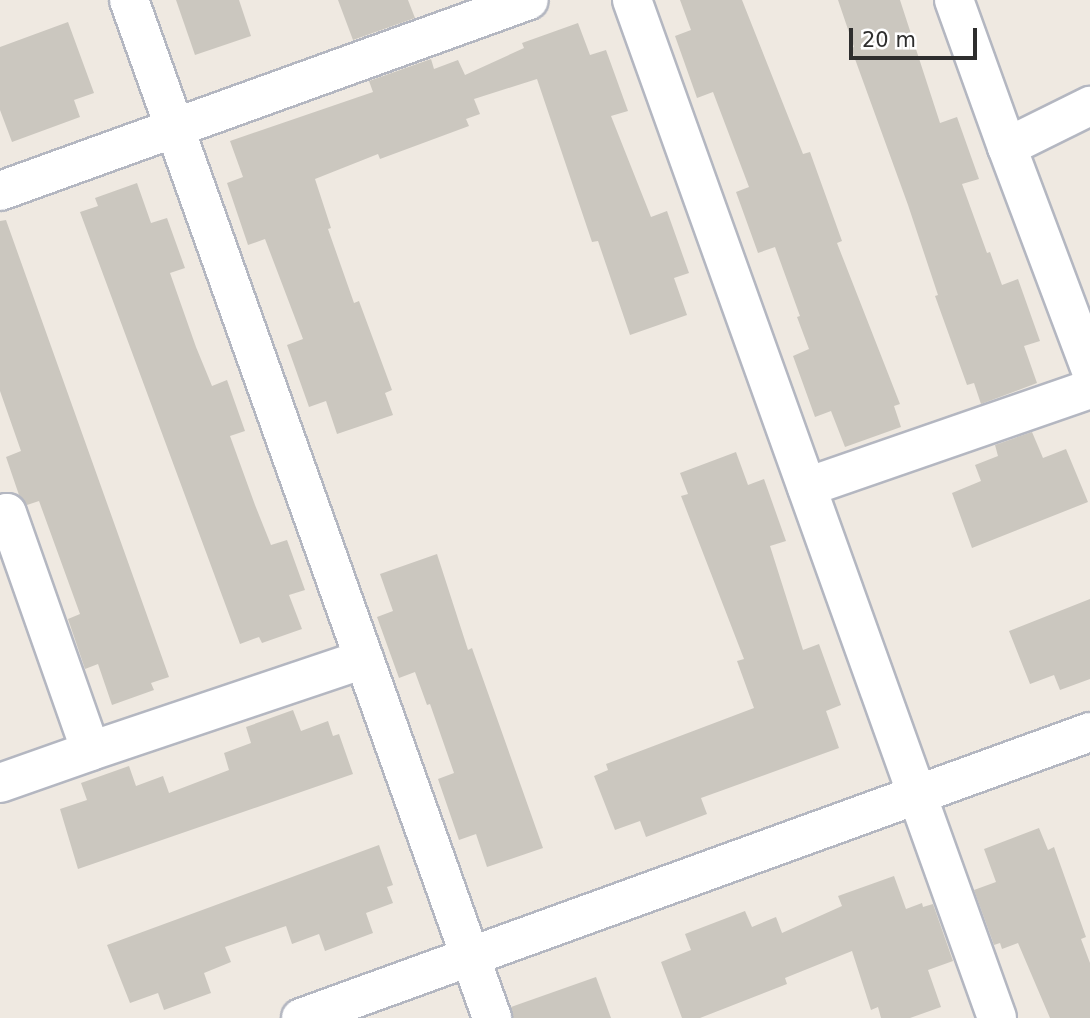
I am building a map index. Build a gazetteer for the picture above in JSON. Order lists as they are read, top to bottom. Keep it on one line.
{"scale_bar":"20 m"}
